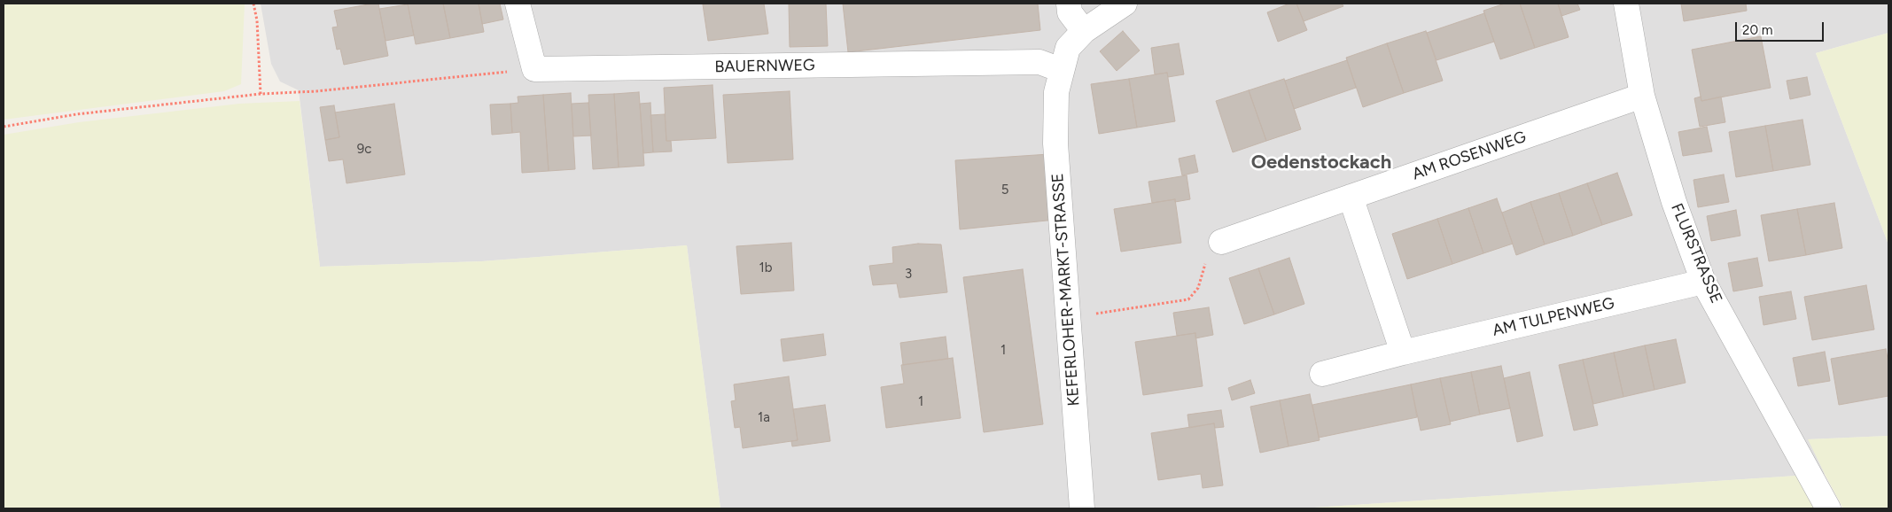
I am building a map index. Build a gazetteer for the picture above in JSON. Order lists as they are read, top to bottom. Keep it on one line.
{"streets":{"street":["BAUERNWEG","AM ROSENWEG","FLURSTRASSE","KEFERLOHER-MARKT-STRASSE","AM TULPENWEG"]},"crossings":[["BAUERNWEG","KEFERLOHER-MARKT-STRASSE"],["AM ROSENWEG","FLURSTRASSE"],["FLURSTRASSE","AM TULPENWEG"]],"districts":["Oedenstockach"],"house_numbers":["9c","5","1b","3","1","1","1a"],"scale_bar":"20 m"}
